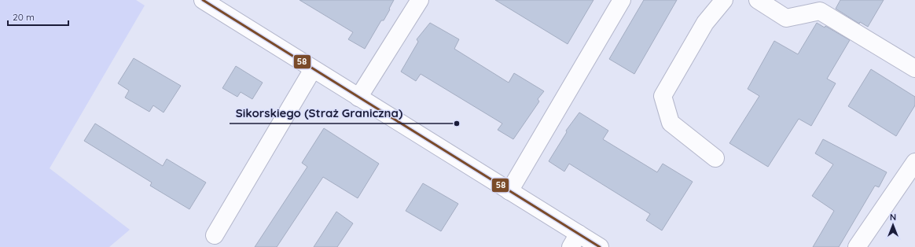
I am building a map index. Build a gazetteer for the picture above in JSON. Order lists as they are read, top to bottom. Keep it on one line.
{"places":["Sikorskiego (Straż Graniczna)"],"lines":["transit line 58"],"scale_bar":"20 m","north":"top"}
